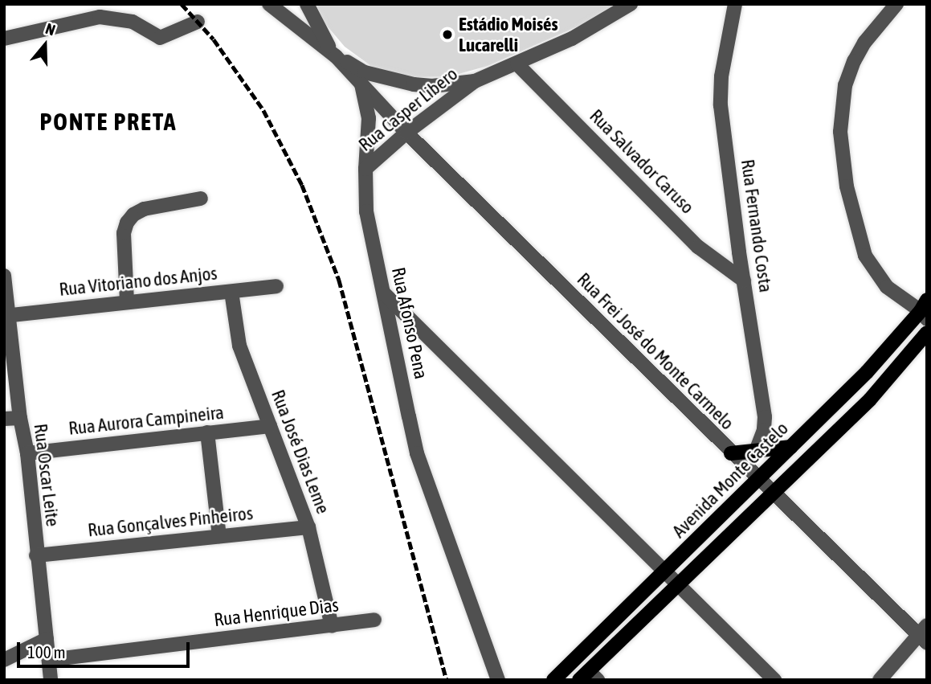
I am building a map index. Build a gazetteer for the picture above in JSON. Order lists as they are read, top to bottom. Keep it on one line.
{"streets":{"main road":["Avenida Monte Castelo"],"street":["Rua Casper Libero","Rua Salvador Caruso","Rua Fernando Costa","Rua Vitoriano dos Anjos","Rua Afonso Pena","Rua Frei José do Monte Carmelo","Rua Aurora Campineira","Rua José Dias Leme","Rua Oscar Leite","Rua Gonçalves Pinheiros","Rua Henrique Dias"]},"crossings":[["Rua Casper Libero","Rua Salvador Caruso"],["Rua Casper Libero","Rua Afonso Pena"],["Rua Casper Libero","Rua Frei José do Monte Carmelo"],["Rua Salvador Caruso","Rua Fernando Costa"],["Rua Vitoriano dos Anjos","Rua José Dias Leme"],["Rua Vitoriano dos Anjos","Rua Oscar Leite"],["Rua Afonso Pena","Rua Frei José do Monte Carmelo"],["Rua Frei José do Monte Carmelo","Avenida Monte Castelo"],["Rua Aurora Campineira","Rua José Dias Leme"],["Rua Aurora Campineira","Rua Oscar Leite"],["Rua José Dias Leme","Rua Gonçalves Pinheiros"],["Rua José Dias Leme","Rua Henrique Dias"],["Rua Oscar Leite","Rua Gonçalves Pinheiros"],["Rua Oscar Leite","Rua Henrique Dias"]],"districts":["PONTE PRETA"],"places":["Estádio Moisés Lucarelli"],"scale_bar":"100 m","north":"top"}
